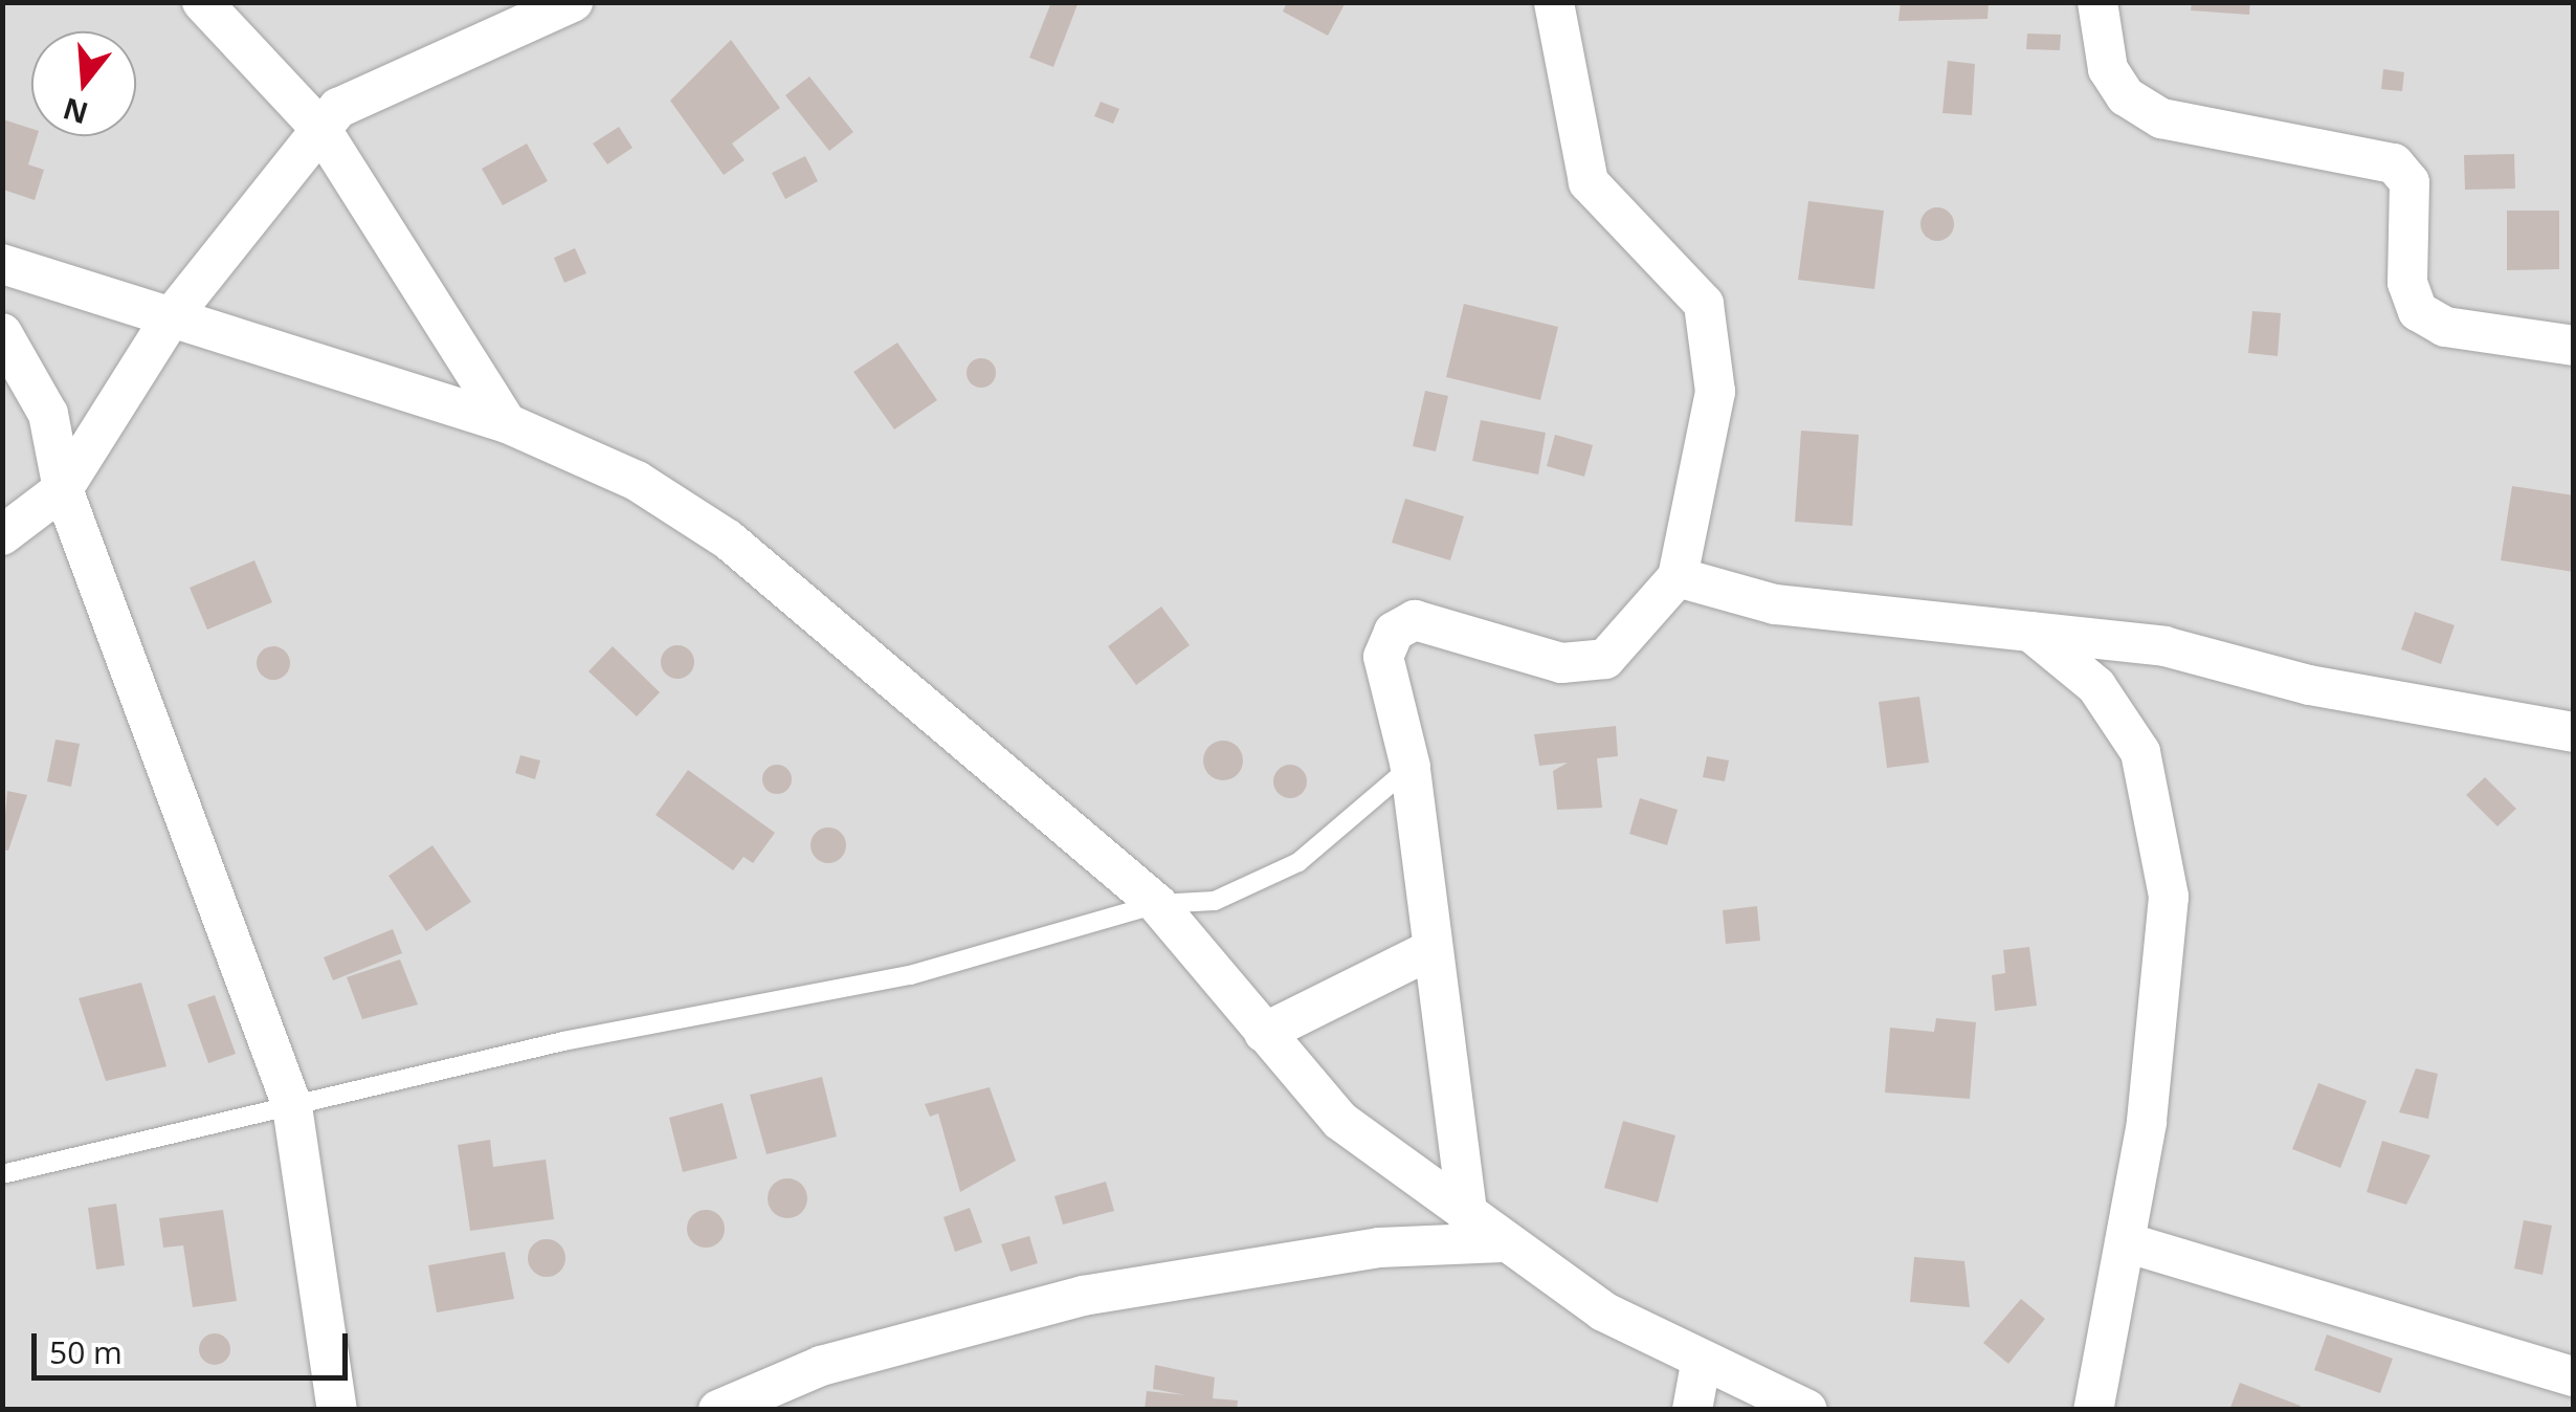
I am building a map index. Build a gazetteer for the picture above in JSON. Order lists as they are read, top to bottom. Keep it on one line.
{"scale_bar":"50 m","north":"bottom"}
